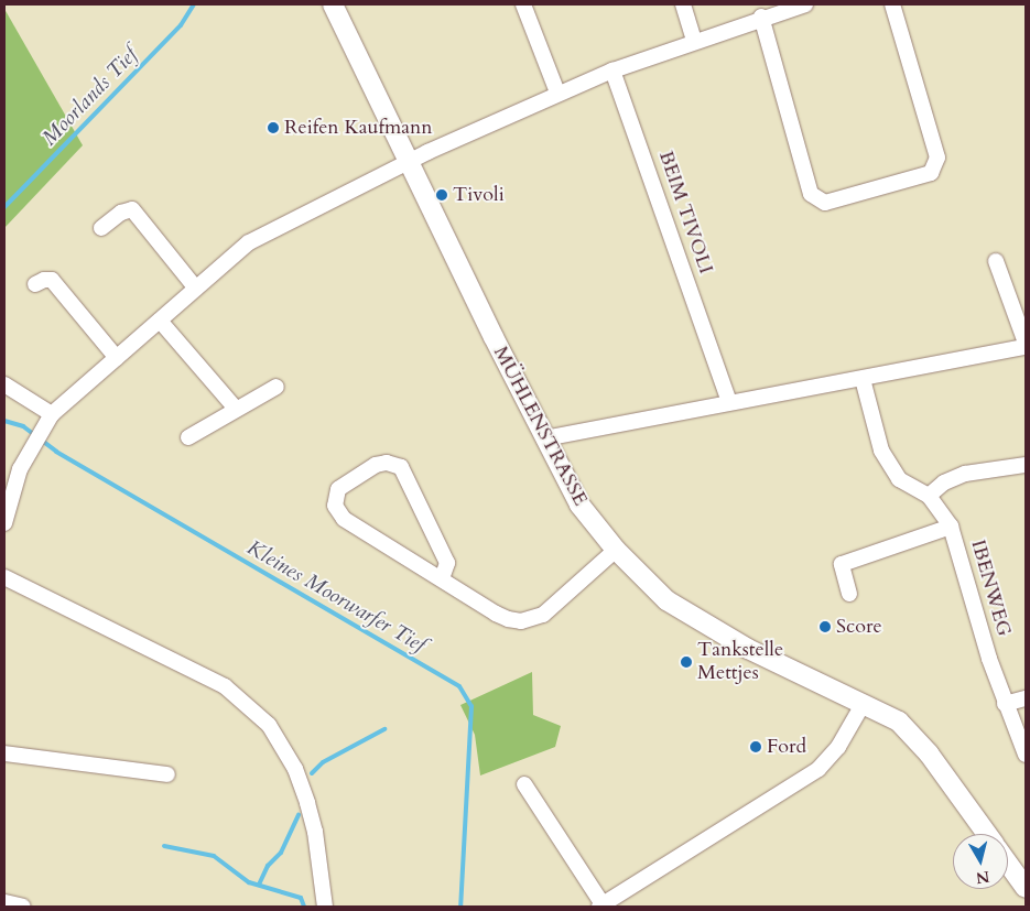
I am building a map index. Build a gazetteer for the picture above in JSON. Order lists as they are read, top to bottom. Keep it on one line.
{"streets":{"street":["BEIM TIVOLI","MÜHLENSTRASSE","IBENWEG"]},"water":["Moorlands Tief","Kleines Moorwarfer Tief"],"places":["Reifen Kaufmann","Tivoli","Score","Tankstelle Mettjes","Ford"],"north":"bottom"}
